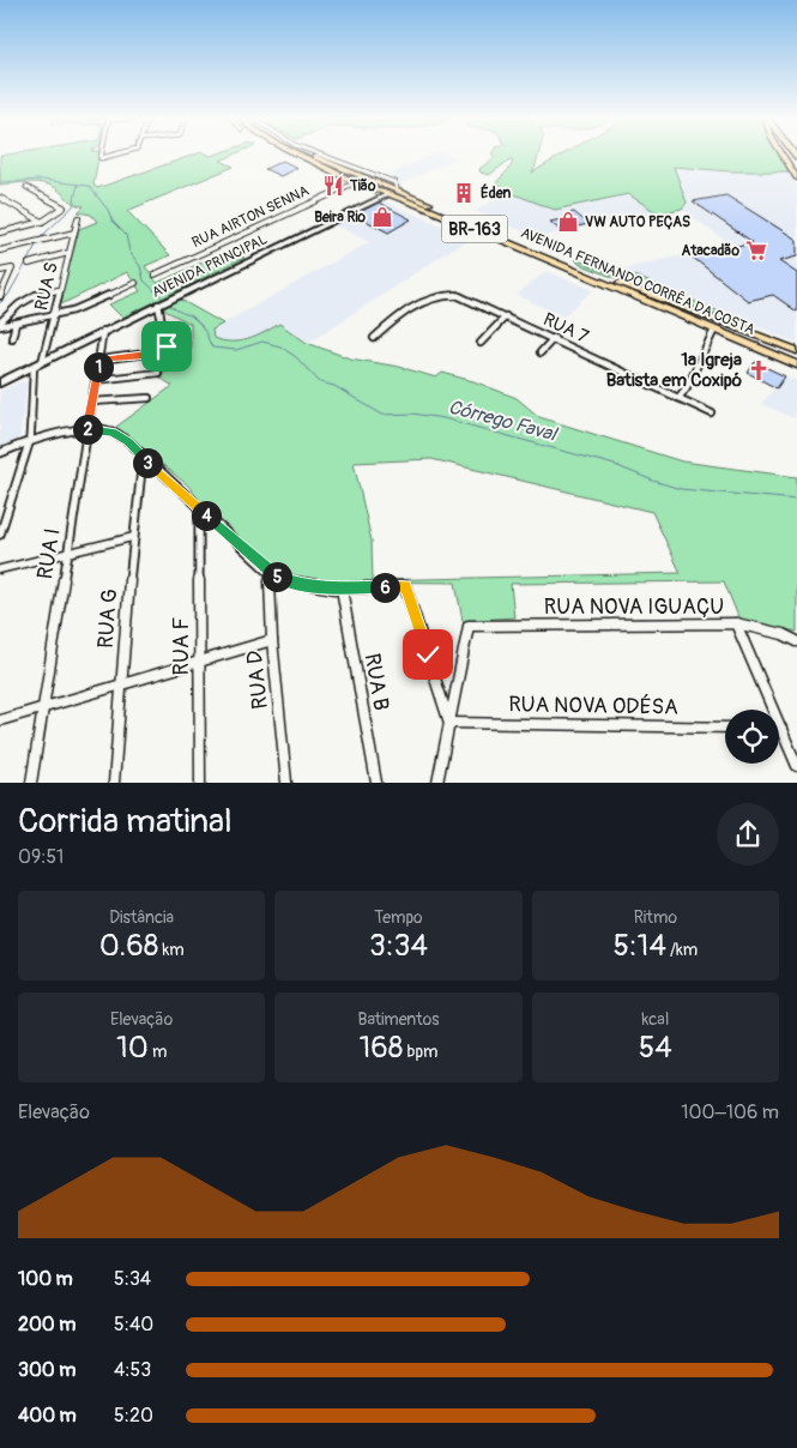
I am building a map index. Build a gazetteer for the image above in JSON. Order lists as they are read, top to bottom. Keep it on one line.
{"streets":{"highway":["BR-163","AVENIDA FERNANDO CORRÊA DA COSTA"],"street":["RUA AIRTON SENNA","AVENIDA PRINCIPAL","RUA S","RUA 7","RUA I","RUA NOVA IGUAÇU","RUA G","RUA F","RUA D","RUA B","RUA NOVA ODÉSA"]},"crossings":[["RUA AIRTON SENNA","AVENIDA FERNANDO CORRÊA DA COSTA"],["AVENIDA PRINCIPAL","AVENIDA FERNANDO CORRÊA DA COSTA"],["AVENIDA PRINCIPAL","RUA S"],["AVENIDA PRINCIPAL","RUA I"],["RUA NOVA IGUAÇU","RUA NOVA ODÉSA"]],"water":["Córrego Faval"],"places":{"restaurant":["Tião"],"building":["Éden"],"shop":["Beira Rio","VW AUTO PEÇAS"],"supermarket":["Atacadão"],"church":["1ª Igreja Batista em Coxipó"]},"page":{"pins":["1","2","3","4","5","6"],"heading":["Corrida matinal","09:51"],"stats":[["Distância","0.68 km"],["Tempo","3:34"],["Ritmo","5:14 /km"],["Elevação","10 m"],["Batimentos","168 bpm"],["kcal","54"]],"chart":["Elevação","100–106 m"],"list":[{"name":"100 m","note":"5:34"},{"name":"200 m","note":"5:40"},{"name":"300 m","note":"4:53"},{"name":"400 m","note":"5:20"}]}}
